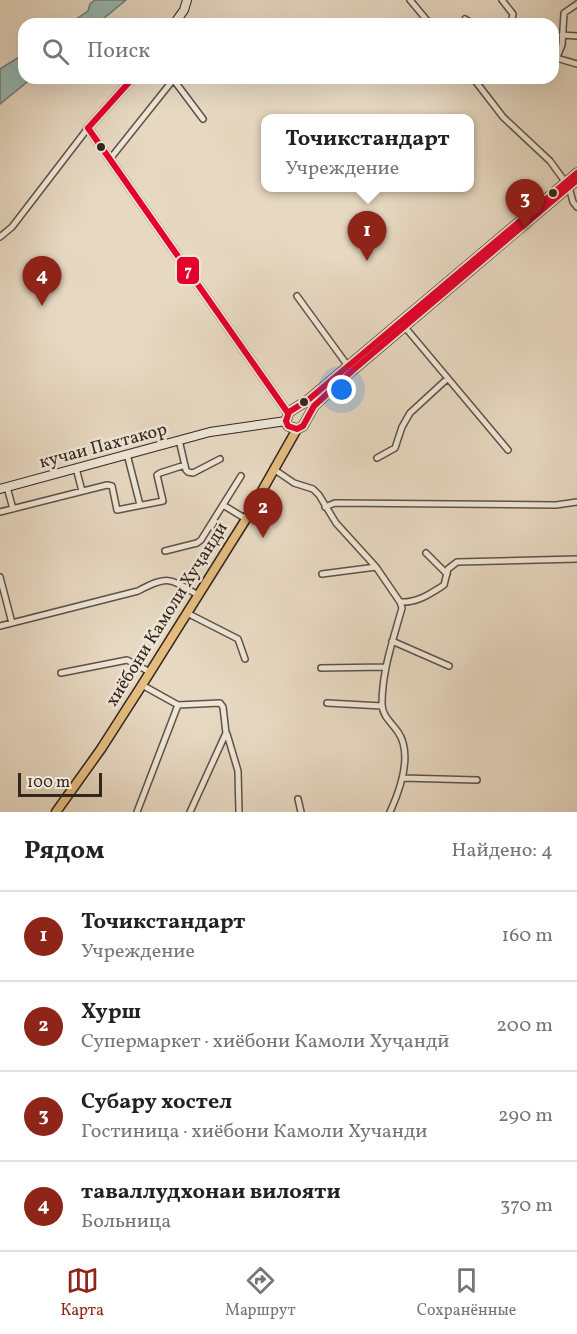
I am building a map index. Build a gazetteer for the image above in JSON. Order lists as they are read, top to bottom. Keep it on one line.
{"streets":{"main road":["кучаи Пахтакор","хиёбони Камоли Хуҷандӣ"]},"lines":["transit line 7"],"scale_bar":"100 m","page":{"search":"Поиск","popup":["Точикстандарт","Учреждение"],"pins":["3","1","4","2"],"scale":"100 m","heading":["Рядом","Найдено: 4"],"list":[{"mark":"1","name":"Точикстандарт","note":"Учреждение","value":"160 m"},{"mark":"2","name":"Хурш","note":"Супермаркет · хиёбони Камоли Хуҷандӣ","value":"200 m"},{"mark":"3","name":"Субару хостел","note":"Гостиница · хиёбони Камоли Хучанди","value":"290 m"},{"mark":"4","name":"таваллудхонаи вилояти","note":"Больница","value":"370 m"}],"nav":["Карта","Маршрут","Сохранённые"]}}
